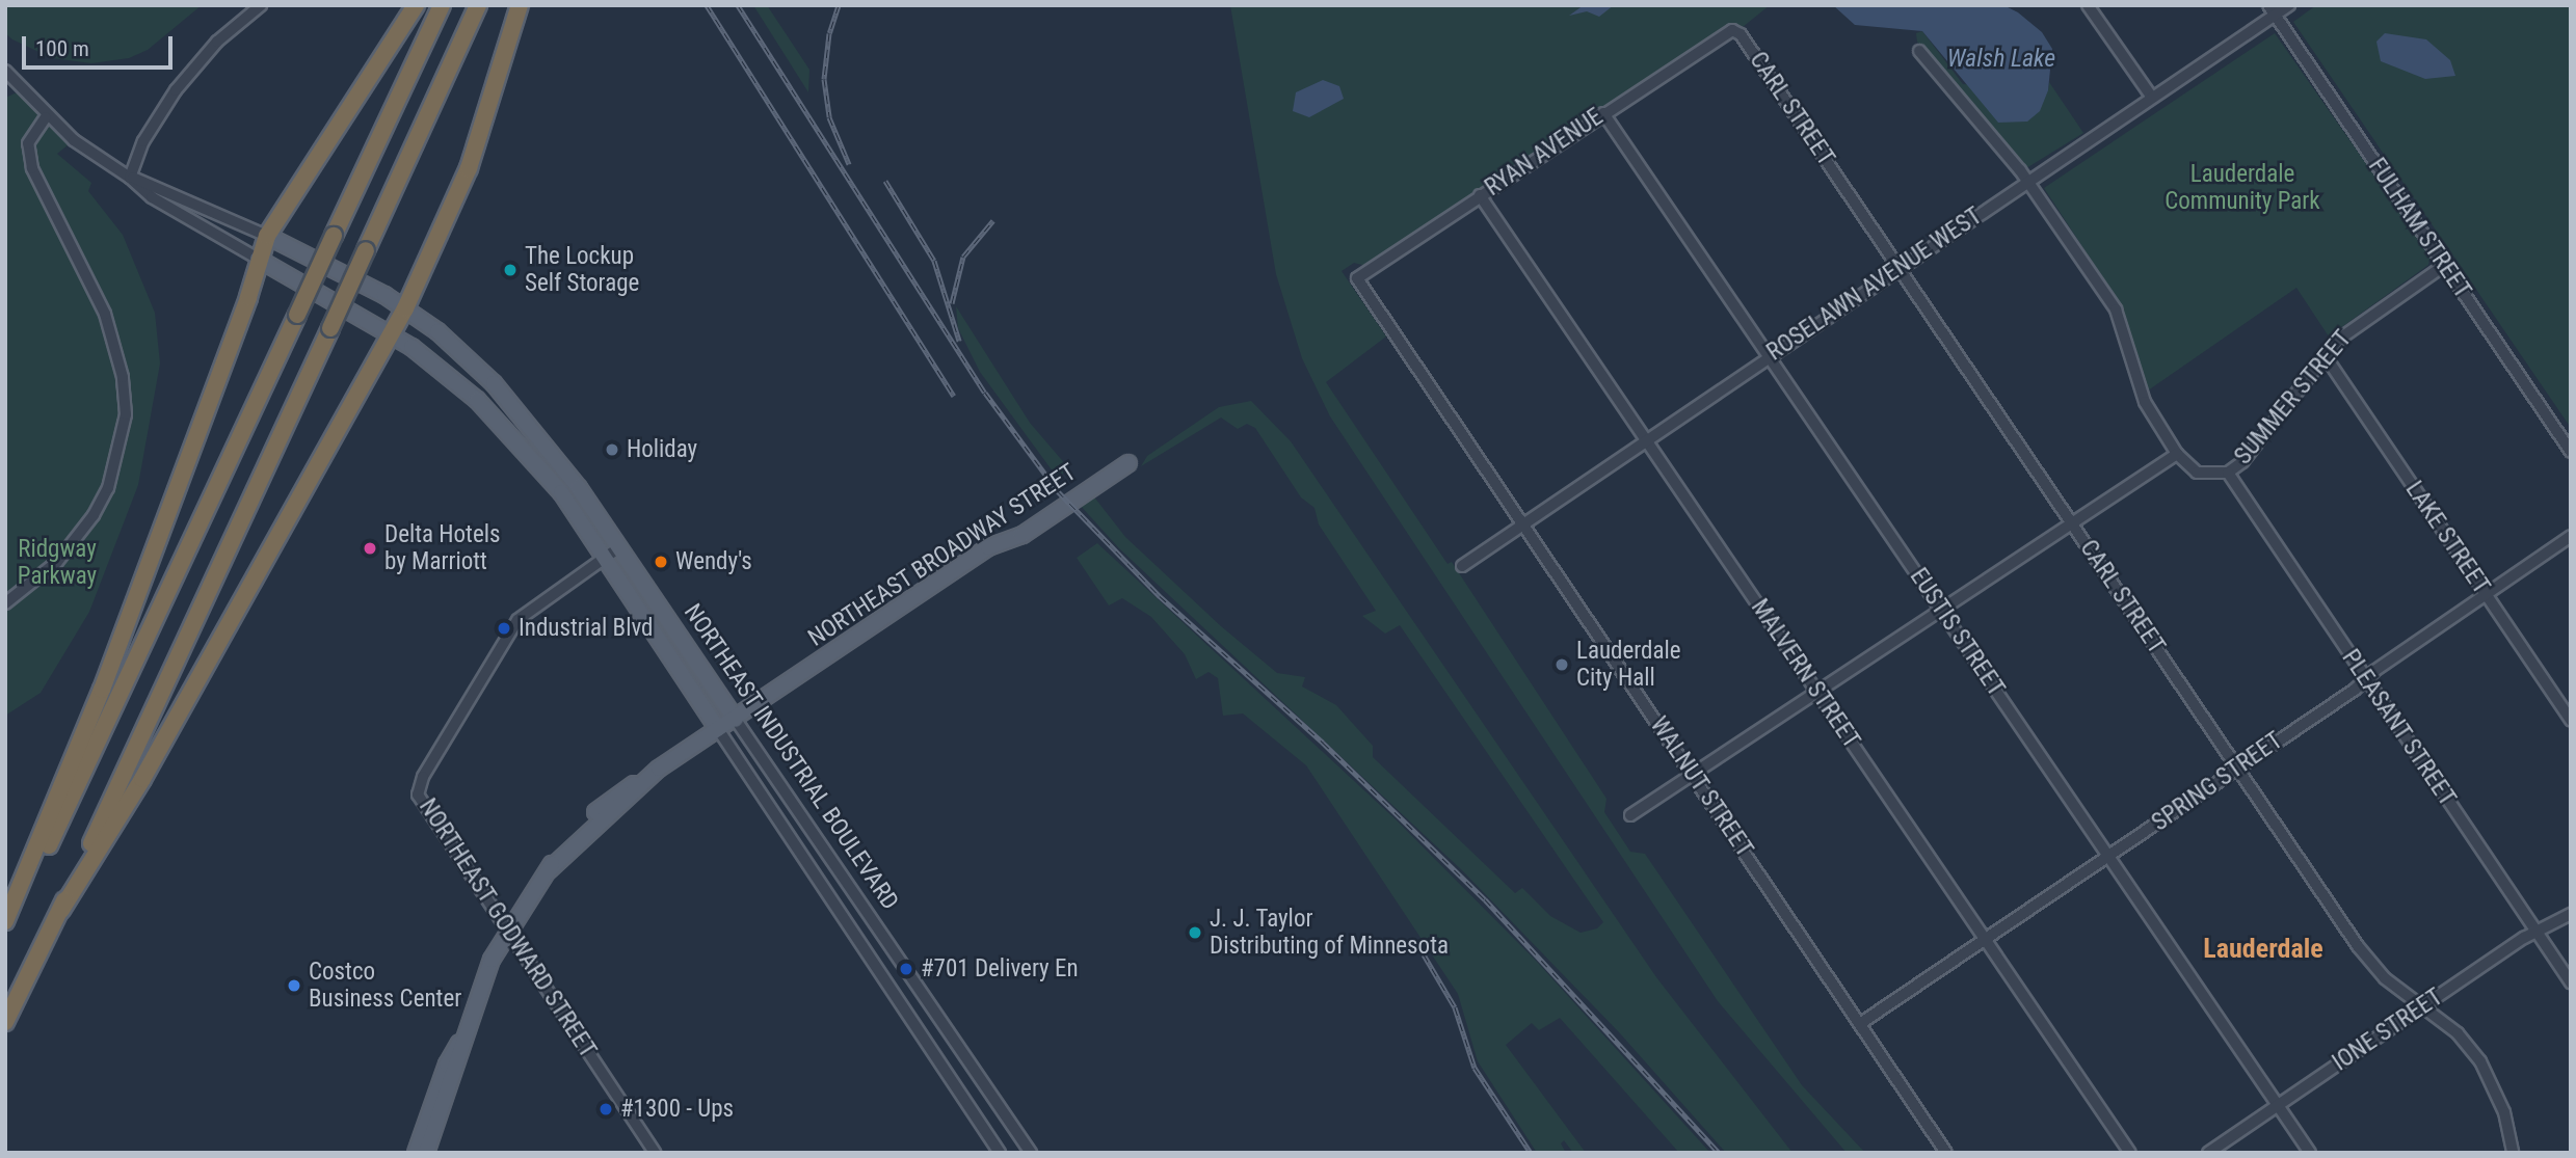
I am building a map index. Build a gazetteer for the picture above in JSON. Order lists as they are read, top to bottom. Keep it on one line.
{"streets":{"main road":["NORTHEAST BROADWAY STREET","NORTHEAST INDUSTRIAL BOULEVARD"],"street":["CARL STREET","RYAN AVENUE","FULHAM STREET","ROSELAWN AVENUE WEST","SUMMER STREET","LAKE STREET","EUSTIS STREET","MALVERN STREET","PLEASANT STREET","SPRING STREET","WALNUT STREET","NORTHEAST GODWARD STREET","IONE STREET"]},"crossings":[["CARL STREET","RYAN AVENUE"],["CARL STREET","ROSELAWN AVENUE WEST"],["CARL STREET","SPRING STREET"],["CARL STREET","IONE STREET"],["RYAN AVENUE","EUSTIS STREET"],["RYAN AVENUE","MALVERN STREET"],["RYAN AVENUE","WALNUT STREET"],["FULHAM STREET","ROSELAWN AVENUE WEST"],["FULHAM STREET","SUMMER STREET"],["ROSELAWN AVENUE WEST","EUSTIS STREET"],["ROSELAWN AVENUE WEST","MALVERN STREET"],["ROSELAWN AVENUE WEST","WALNUT STREET"],["SUMMER STREET","LAKE STREET"],["SUMMER STREET","PLEASANT STREET"],["LAKE STREET","SPRING STREET"],["NORTHEAST BROADWAY STREET","NORTHEAST INDUSTRIAL BOULEVARD"],["NORTHEAST BROADWAY STREET","NORTHEAST GODWARD STREET"],["EUSTIS STREET","SPRING STREET"],["EUSTIS STREET","IONE STREET"],["MALVERN STREET","SPRING STREET"],["PLEASANT STREET","SPRING STREET"],["PLEASANT STREET","IONE STREET"],["NORTHEAST INDUSTRIAL BOULEVARD","NORTHEAST GODWARD STREET"],["SPRING STREET","WALNUT STREET"]],"districts":["Lauderdale"],"water":["Walsh Lake"],"parks":["Lauderdale Community Park","Ridgway Parkway"],"places":["The Lockup Self Storage","Holiday","Delta Hotels by Marriott","Wendy's","Industrial Blvd","Lauderdale City Hall","J. J. Taylor Distributing of Minnesota","#701 Delivery En","Costco Business Center","#1300 - Ups"],"scale_bar":"100 m"}
